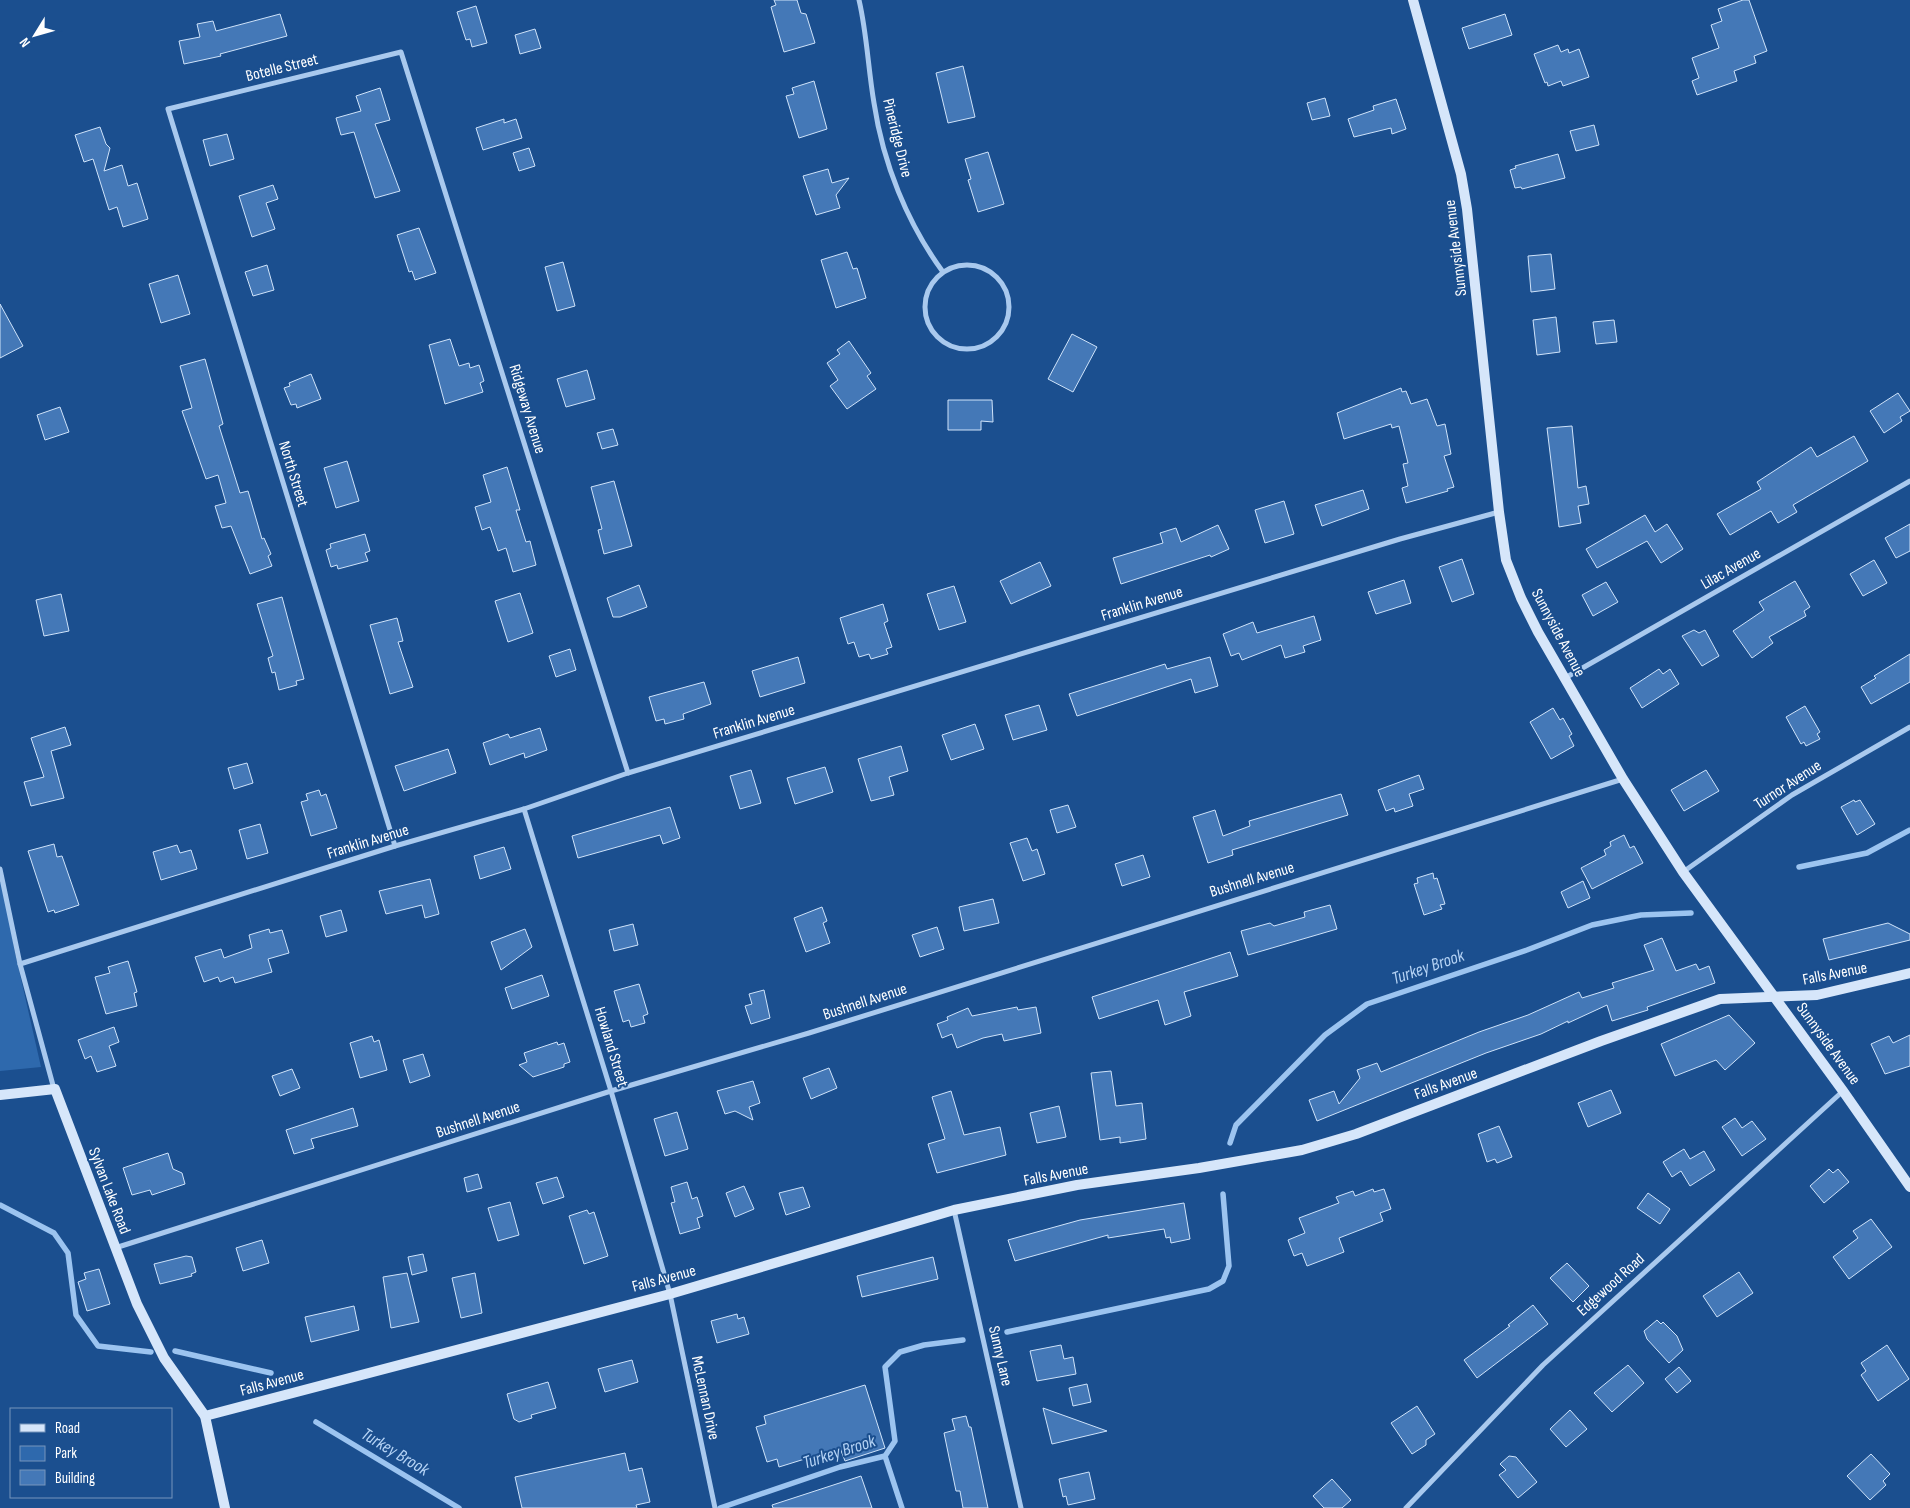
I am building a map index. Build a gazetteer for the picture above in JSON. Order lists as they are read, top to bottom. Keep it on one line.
{"streets":{"main road":["Sunnyside Avenue","Falls Avenue","Sylvan Lake Road"],"street":["Botelle Street","Pineridge Drive","Ridgeway Avenue","North Street","Lilac Avenue","Franklin Avenue","Turnor Avenue","Bushnell Avenue","Howland Street","Edgewood Road","Sunny Lane","McLennan Drive"]},"crossings":[["Botelle Street","Ridgeway Avenue"],["Botelle Street","North Street"],["Sunnyside Avenue","Lilac Avenue"],["Sunnyside Avenue","Franklin Avenue"],["Sunnyside Avenue","Turnor Avenue"],["Sunnyside Avenue","Bushnell Avenue"],["Sunnyside Avenue","Falls Avenue"],["Sunnyside Avenue","Edgewood Road"],["Ridgeway Avenue","Franklin Avenue"],["North Street","Franklin Avenue"],["Franklin Avenue","Howland Street"],["Franklin Avenue","Sylvan Lake Road"],["Bushnell Avenue","Howland Street"],["Bushnell Avenue","Sylvan Lake Road"],["Falls Avenue","Howland Street"],["Falls Avenue","Sylvan Lake Road"],["Falls Avenue","Sunny Lane"],["Falls Avenue","McLennan Drive"],["Howland Street","McLennan Drive"]],"water":["Turkey Brook"],"legend":["Road","Park","Building"],"north":"bottom left"}
